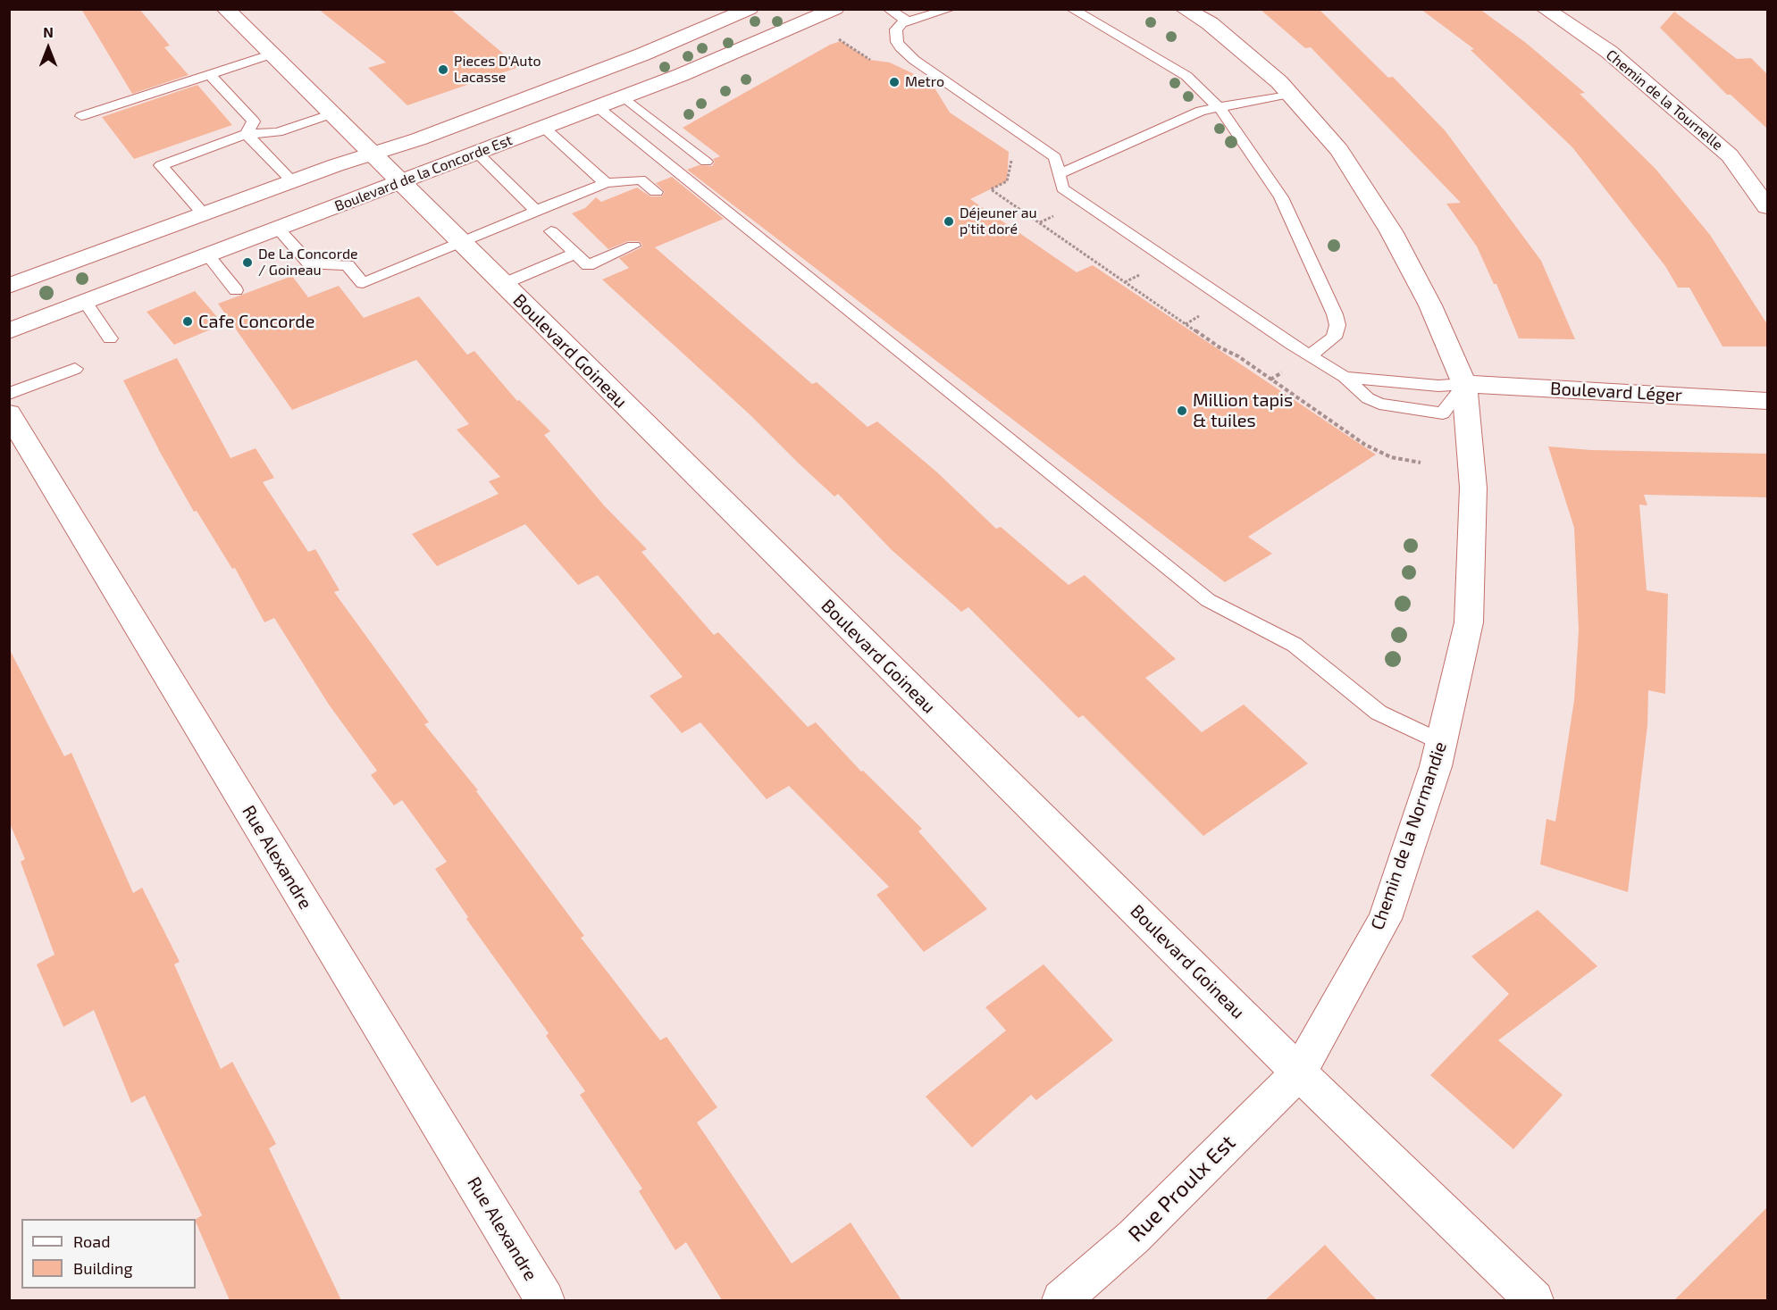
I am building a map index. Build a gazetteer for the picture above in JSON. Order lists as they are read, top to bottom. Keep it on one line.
{"streets":{"street":["Chemin de la Tournelle","Boulevard de la Concorde Est","Boulevard Goineau","Boulevard Léger","Chemin de la Normandie","Rue Alexandre","Rue Proulx Est"]},"crossings":[["Boulevard de la Concorde Est","Boulevard Goineau"],["Boulevard Goineau","Chemin de la Normandie"],["Boulevard Goineau","Rue Proulx Est"],["Boulevard Léger","Chemin de la Normandie"],["Chemin de la Normandie","Rue Proulx Est"]],"places":["Pieces D'Auto Lacasse","Metro","Déjeuner au p'tit doré","De La Concorde / Goineau","Cafe Concorde","Million tapis & tuiles"],"legend":["Road","Building"],"north":"top"}
